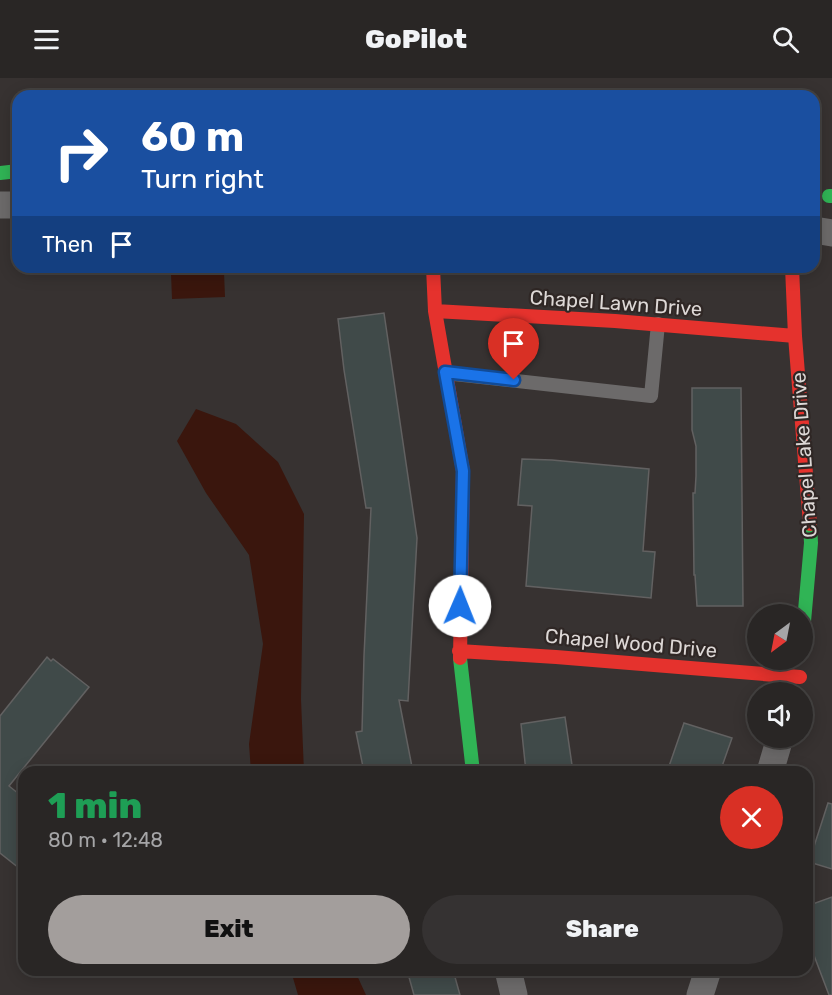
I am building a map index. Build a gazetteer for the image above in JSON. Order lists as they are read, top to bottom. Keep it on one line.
{"streets":{"street":["Chapel Lawn Drive","Chapel Lake Drive","Chapel Wood Drive"]},"crossings":[["Chapel Lawn Drive","Chapel Lake Drive"]],"north":"bottom left","page":{"header":"GoPilot","turn":["60 m","Turn right"],"then":"Then","heading":["1 min","80 m · 12:48"],"buttons":["Exit","Share"]}}
